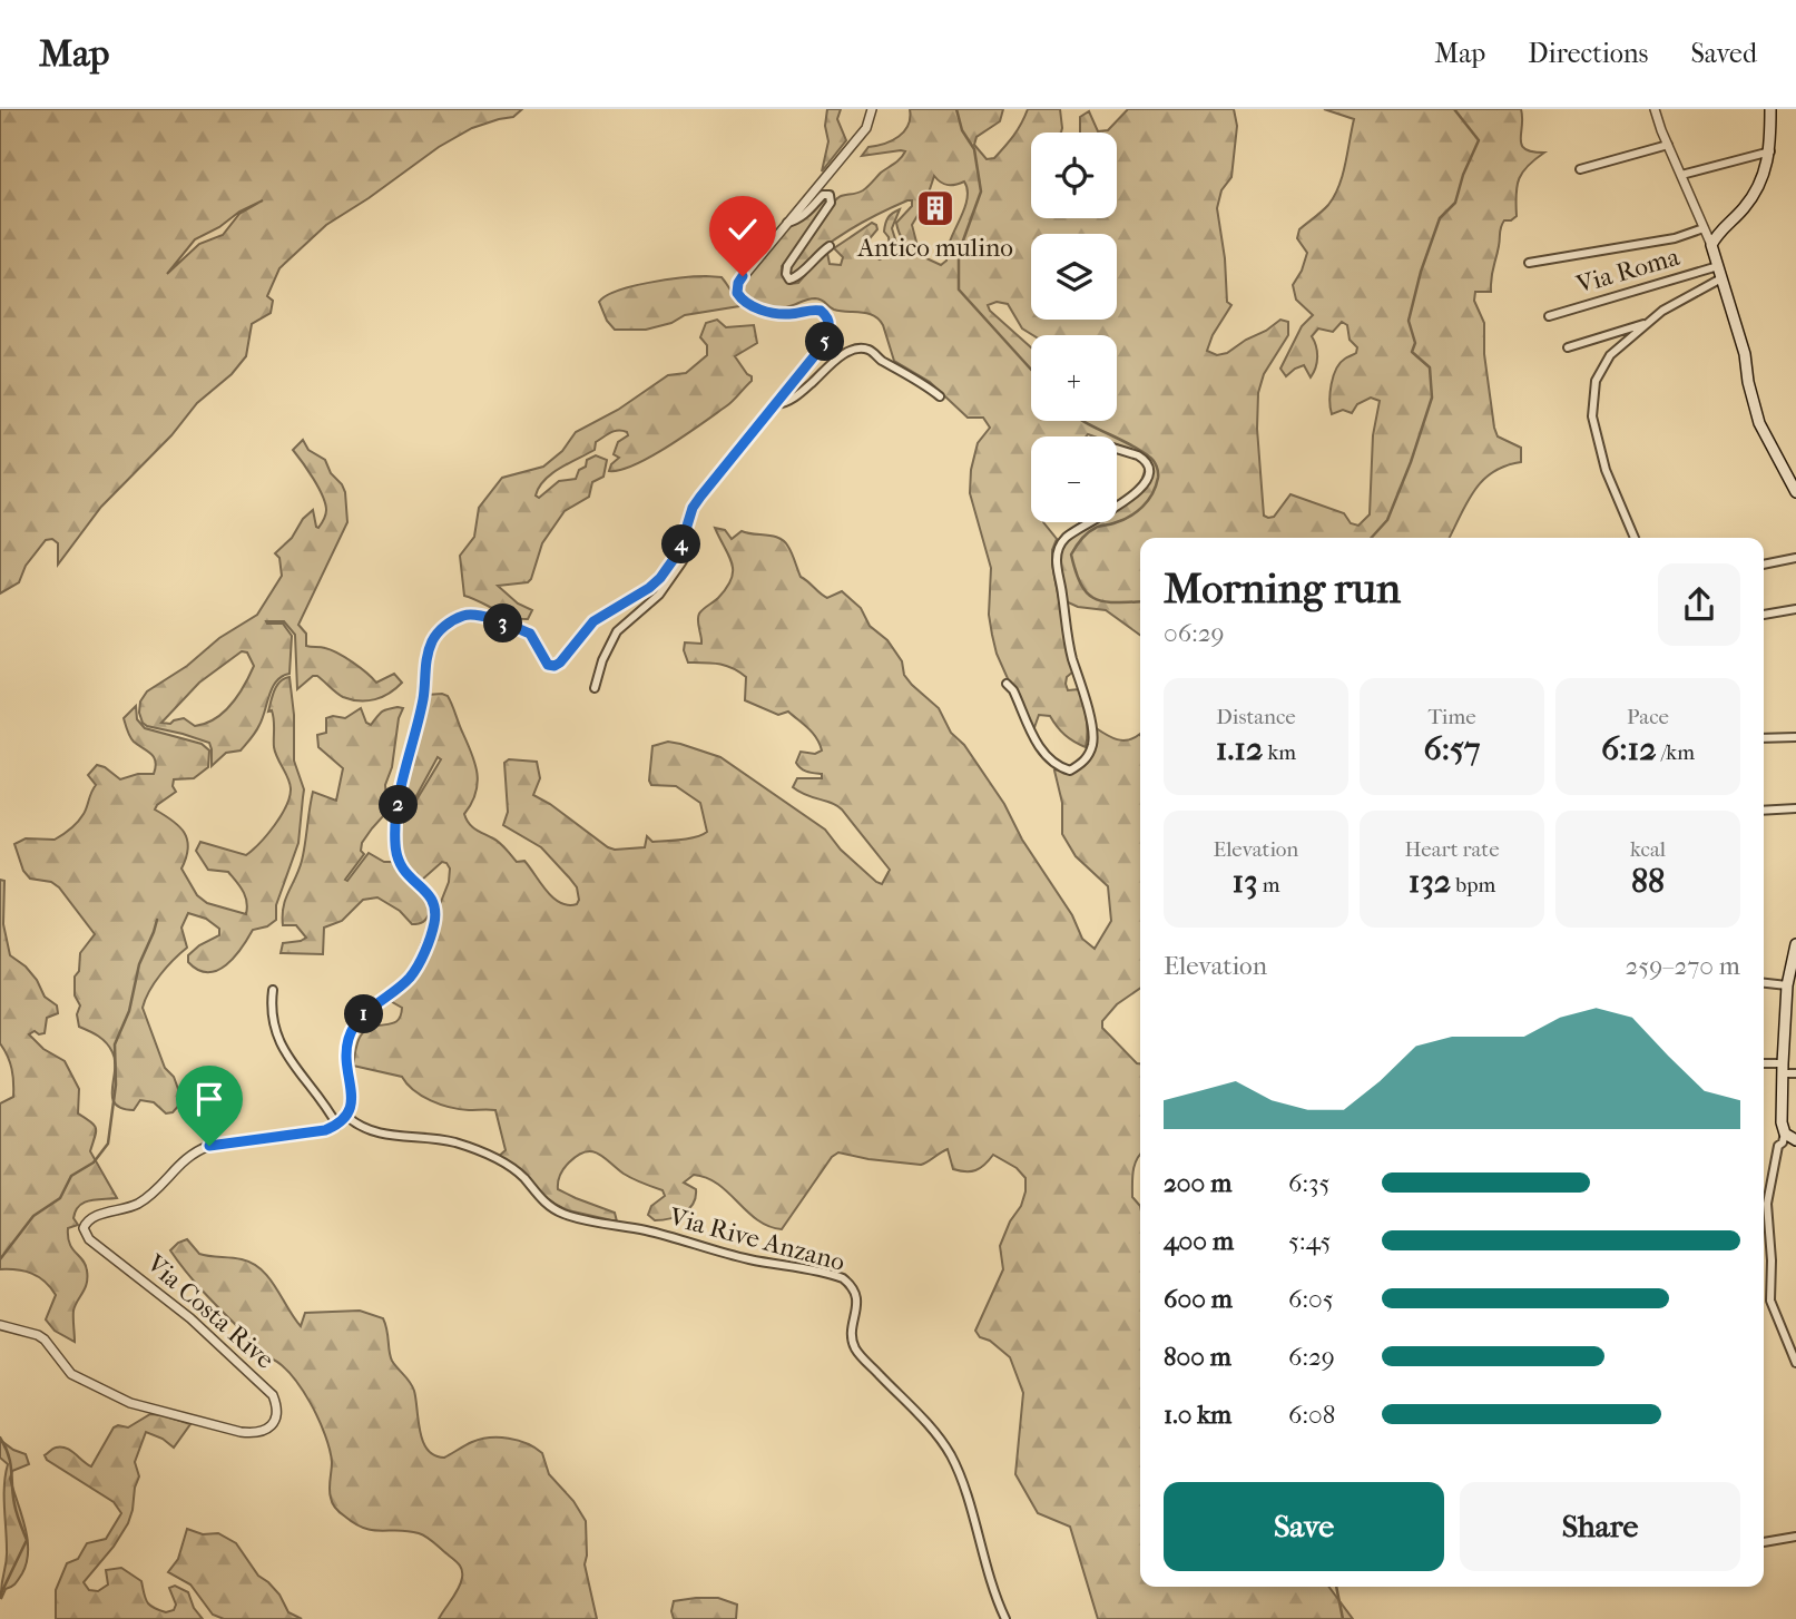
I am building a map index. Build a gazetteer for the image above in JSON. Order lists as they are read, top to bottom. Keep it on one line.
{"streets":{"main road":["Via Roma"],"street":["Via Rive Anzano","Via Costa Rive"]},"places":{"building":["Antico mulino"]},"page":{"header":"Map","nav":["Map","Directions","Saved"],"map_buttons":["+","−"],"pins":["5","4","3","2","1"],"heading":["Morning run","06:29"],"stats":[["Distance","1.12 km"],["Time","6:57"],["Pace","6:12 /km"],["Elevation","13 m"],["Heart rate","132 bpm"],["kcal","88"]],"chart":["Elevation","259–270 m"],"list":[{"name":"200 m","note":"6:35"},{"name":"400 m","note":"5:45"},{"name":"600 m","note":"6:05"},{"name":"800 m","note":"6:29"},{"name":"1.0 km","note":"6:08"}],"buttons":["Save","Share"]}}
